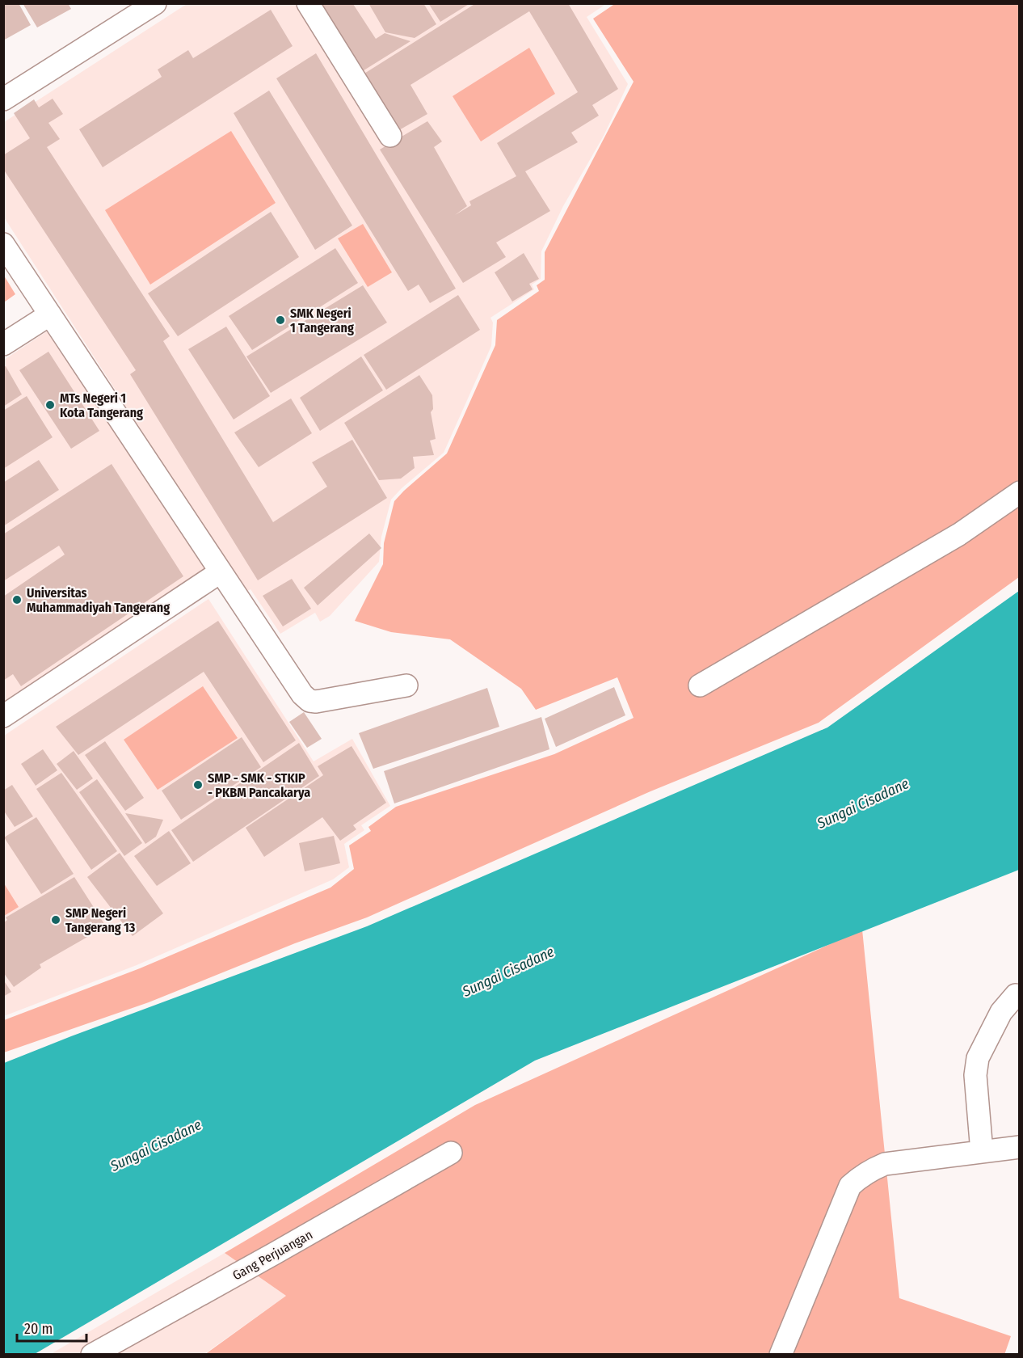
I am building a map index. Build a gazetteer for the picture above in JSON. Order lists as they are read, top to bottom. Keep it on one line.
{"streets":{"street":["Gang Perjuangan"]},"water":["Sungai Cisadane"],"places":["SMK Negeri 1 Tangerang","MTs Negeri 1 Kota Tangerang","Universitas Muhammadiyah Tangerang","SMP - SMK - STKIP - PKBM Pancakarya","SMP Negeri Tangerang 13"],"scale_bar":"20 m"}
